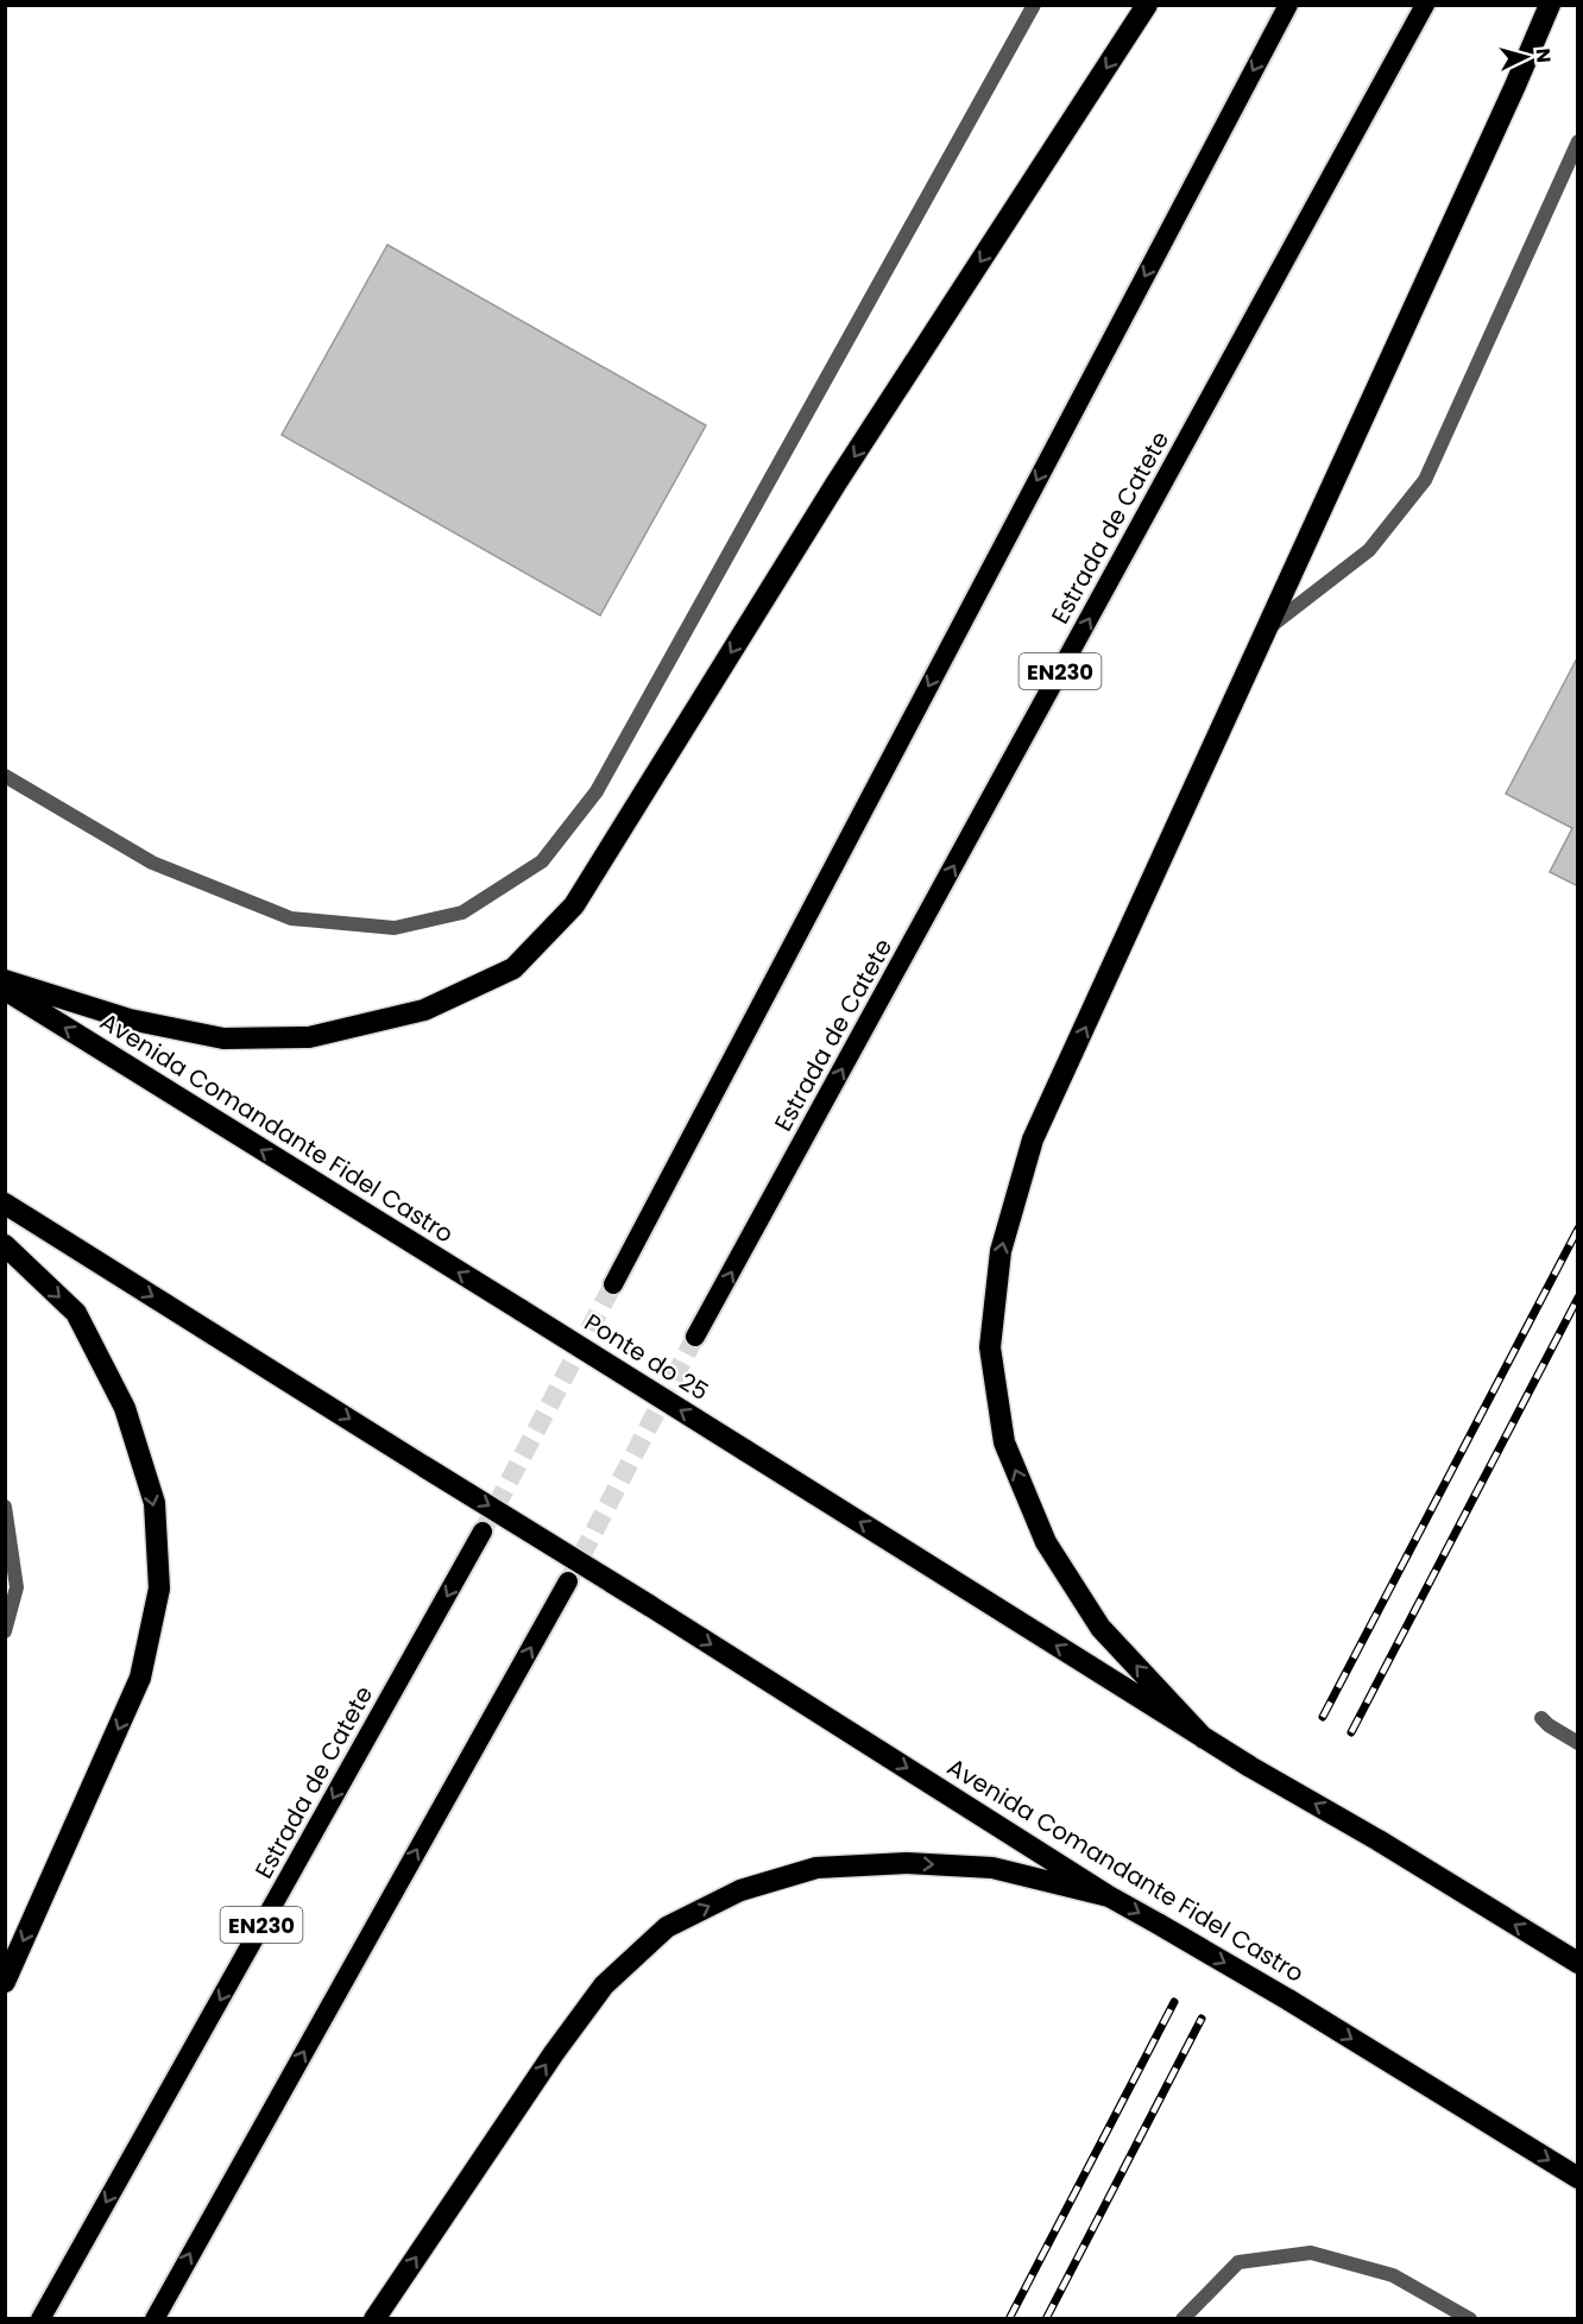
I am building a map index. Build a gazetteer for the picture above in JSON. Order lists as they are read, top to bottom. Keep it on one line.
{"streets":{"highway":["Estrada de Catete","EN230","Avenida Comandante Fidel Castro","Ponte do 25"]},"crossings":[["Avenida Comandante Fidel Castro","Ponte do 25"]],"one_way":["Ponte do 25"],"north":"right"}
